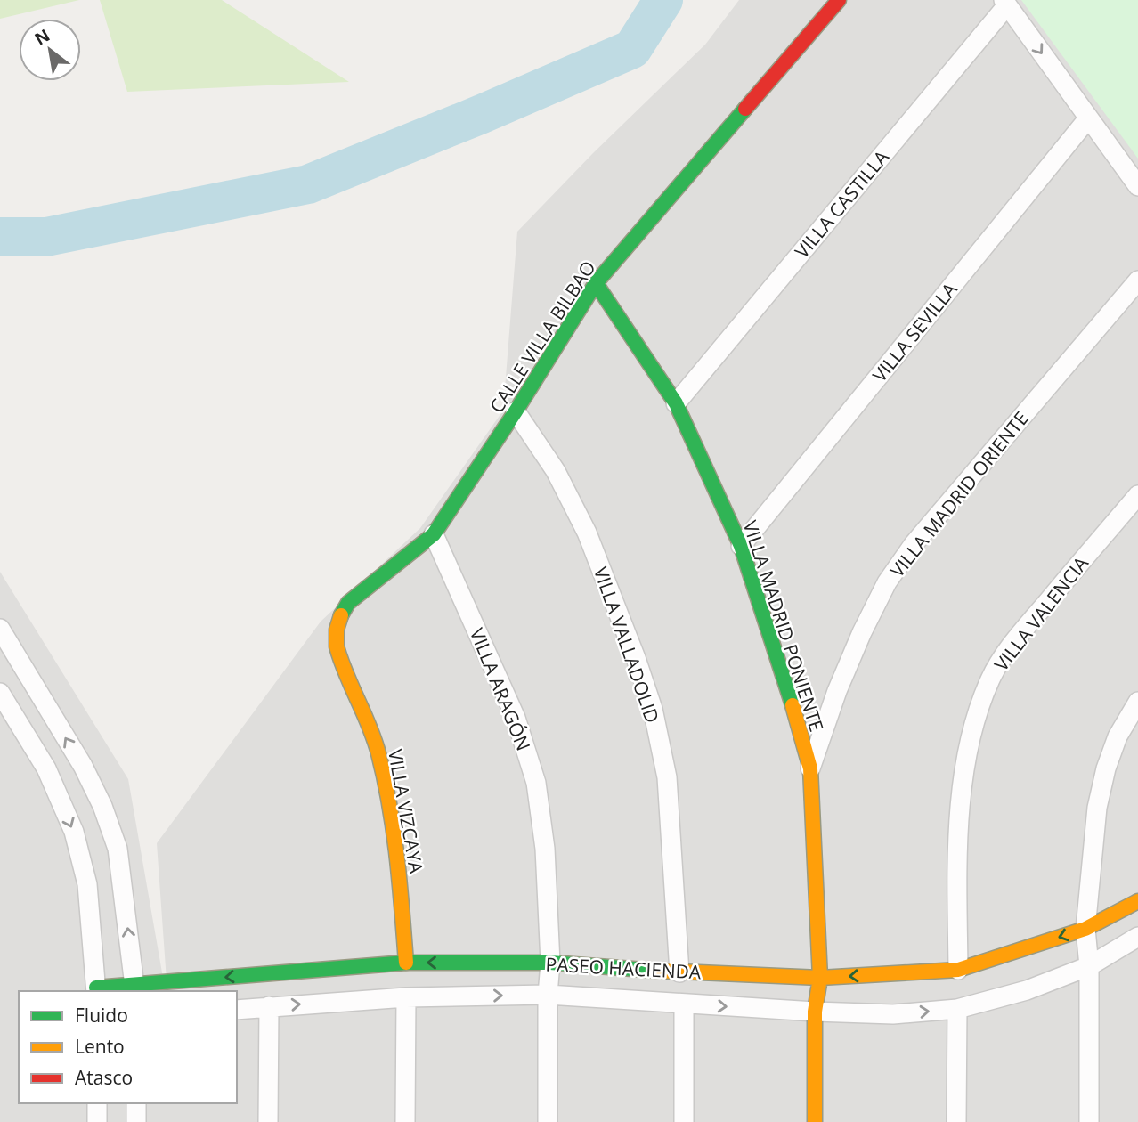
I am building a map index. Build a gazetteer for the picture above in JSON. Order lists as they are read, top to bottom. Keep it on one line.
{"streets":{"street":["VILLA CASTILLA","VILLA SEVILLA","CALLE VILLA BILBAO","VILLA MADRID ORIENTE","VILLA VALENCIA","VILLA MADRID PONIENTE","VILLA VALLADOLID","VILLA ARAGÓN","VILLA VIZCAYA","PASEO HACIENDA"]},"crossings":[["VILLA CASTILLA","VILLA MADRID PONIENTE"],["VILLA SEVILLA","VILLA MADRID PONIENTE"],["CALLE VILLA BILBAO","VILLA MADRID PONIENTE"],["CALLE VILLA BILBAO","VILLA VALLADOLID"],["CALLE VILLA BILBAO","VILLA ARAGÓN"],["CALLE VILLA BILBAO","VILLA VIZCAYA"],["VILLA MADRID ORIENTE","VILLA MADRID PONIENTE"],["VILLA VALENCIA","PASEO HACIENDA"],["VILLA MADRID PONIENTE","PASEO HACIENDA"],["VILLA VALLADOLID","PASEO HACIENDA"],["VILLA ARAGÓN","PASEO HACIENDA"],["VILLA VIZCAYA","PASEO HACIENDA"]],"legend":["Fluido","Lento","Atasco"],"north":"top left"}
